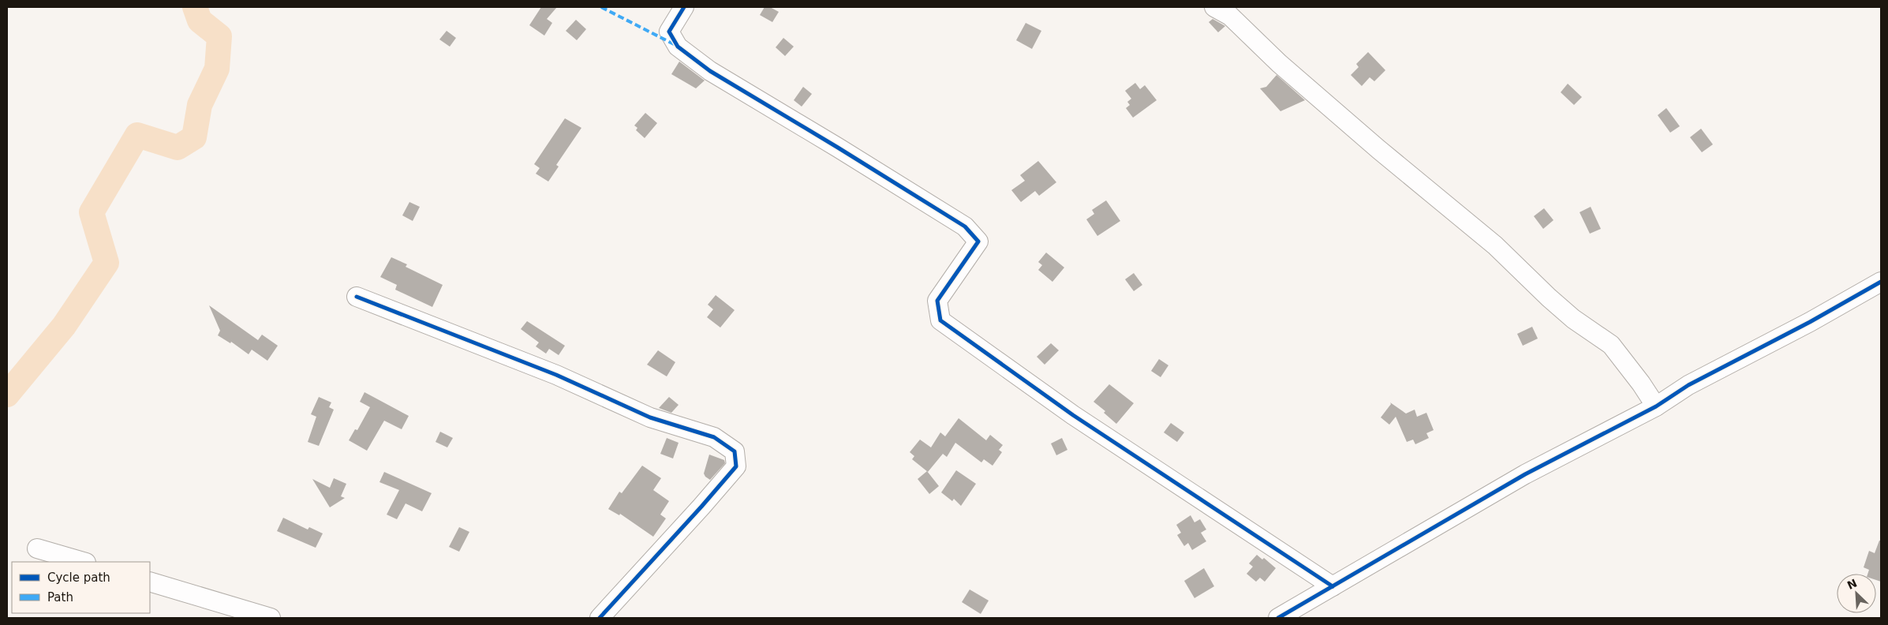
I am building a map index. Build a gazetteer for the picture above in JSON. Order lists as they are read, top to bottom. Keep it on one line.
{"legend":["Cycle path","Path"],"north":"top left"}
